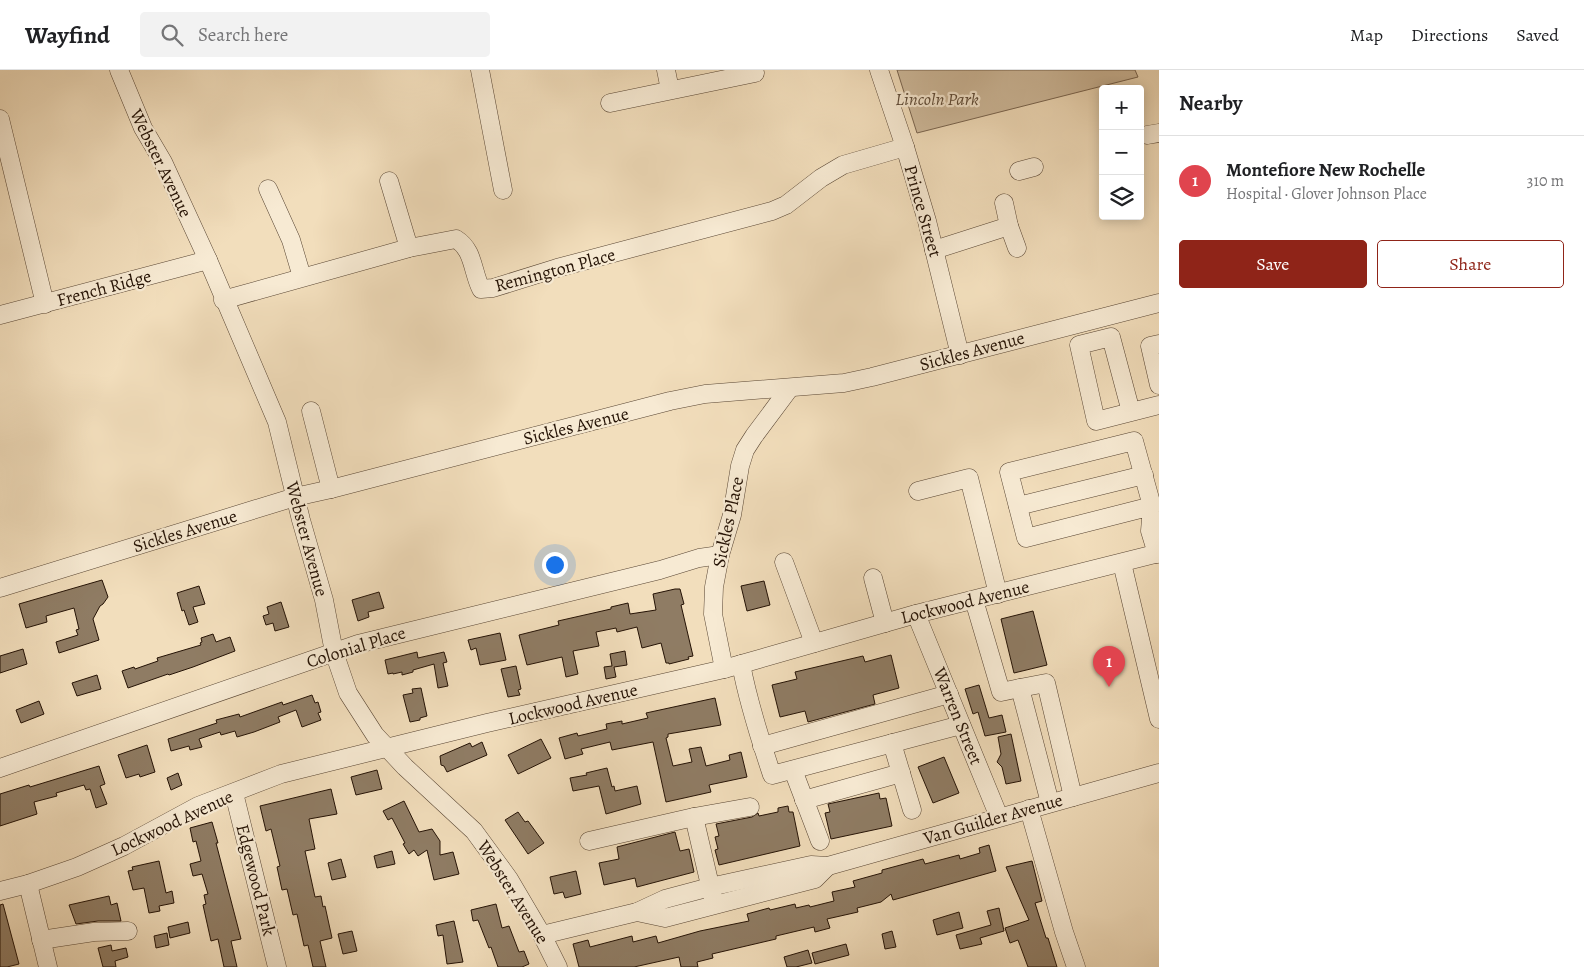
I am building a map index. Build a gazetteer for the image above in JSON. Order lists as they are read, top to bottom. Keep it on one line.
{"streets":{"street":["Webster Avenue","Prince Street","Remington Place","French Ridge","Sickles Avenue","Sickles Place","Lockwood Avenue","Colonial Place","Warren Street","Van Guilder Avenue","Edgewood Park"]},"crossings":[["Webster Avenue","Remington Place"],["Webster Avenue","French Ridge"],["Webster Avenue","Sickles Avenue"],["Webster Avenue","Lockwood Avenue"],["Webster Avenue","Colonial Place"],["Webster Avenue","Van Guilder Avenue"],["Prince Street","Remington Place"],["Prince Street","Sickles Avenue"],["Sickles Avenue","Sickles Place"],["Sickles Place","Lockwood Avenue"],["Sickles Place","Colonial Place"],["Lockwood Avenue","Warren Street"],["Lockwood Avenue","Edgewood Park"],["Warren Street","Van Guilder Avenue"]],"parks":["Lincoln Park"],"page":{"header":"Wayfind","search":"Search here","nav":["Map","Directions","Saved"],"heading":"Nearby","map_buttons":["+","−"],"list":[{"mark":"1","name":"Montefiore New Rochelle","note":"Hospital · Glover Johnson Place","value":"310 m"}],"buttons":["Save","Share"],"pins":"1"}}
